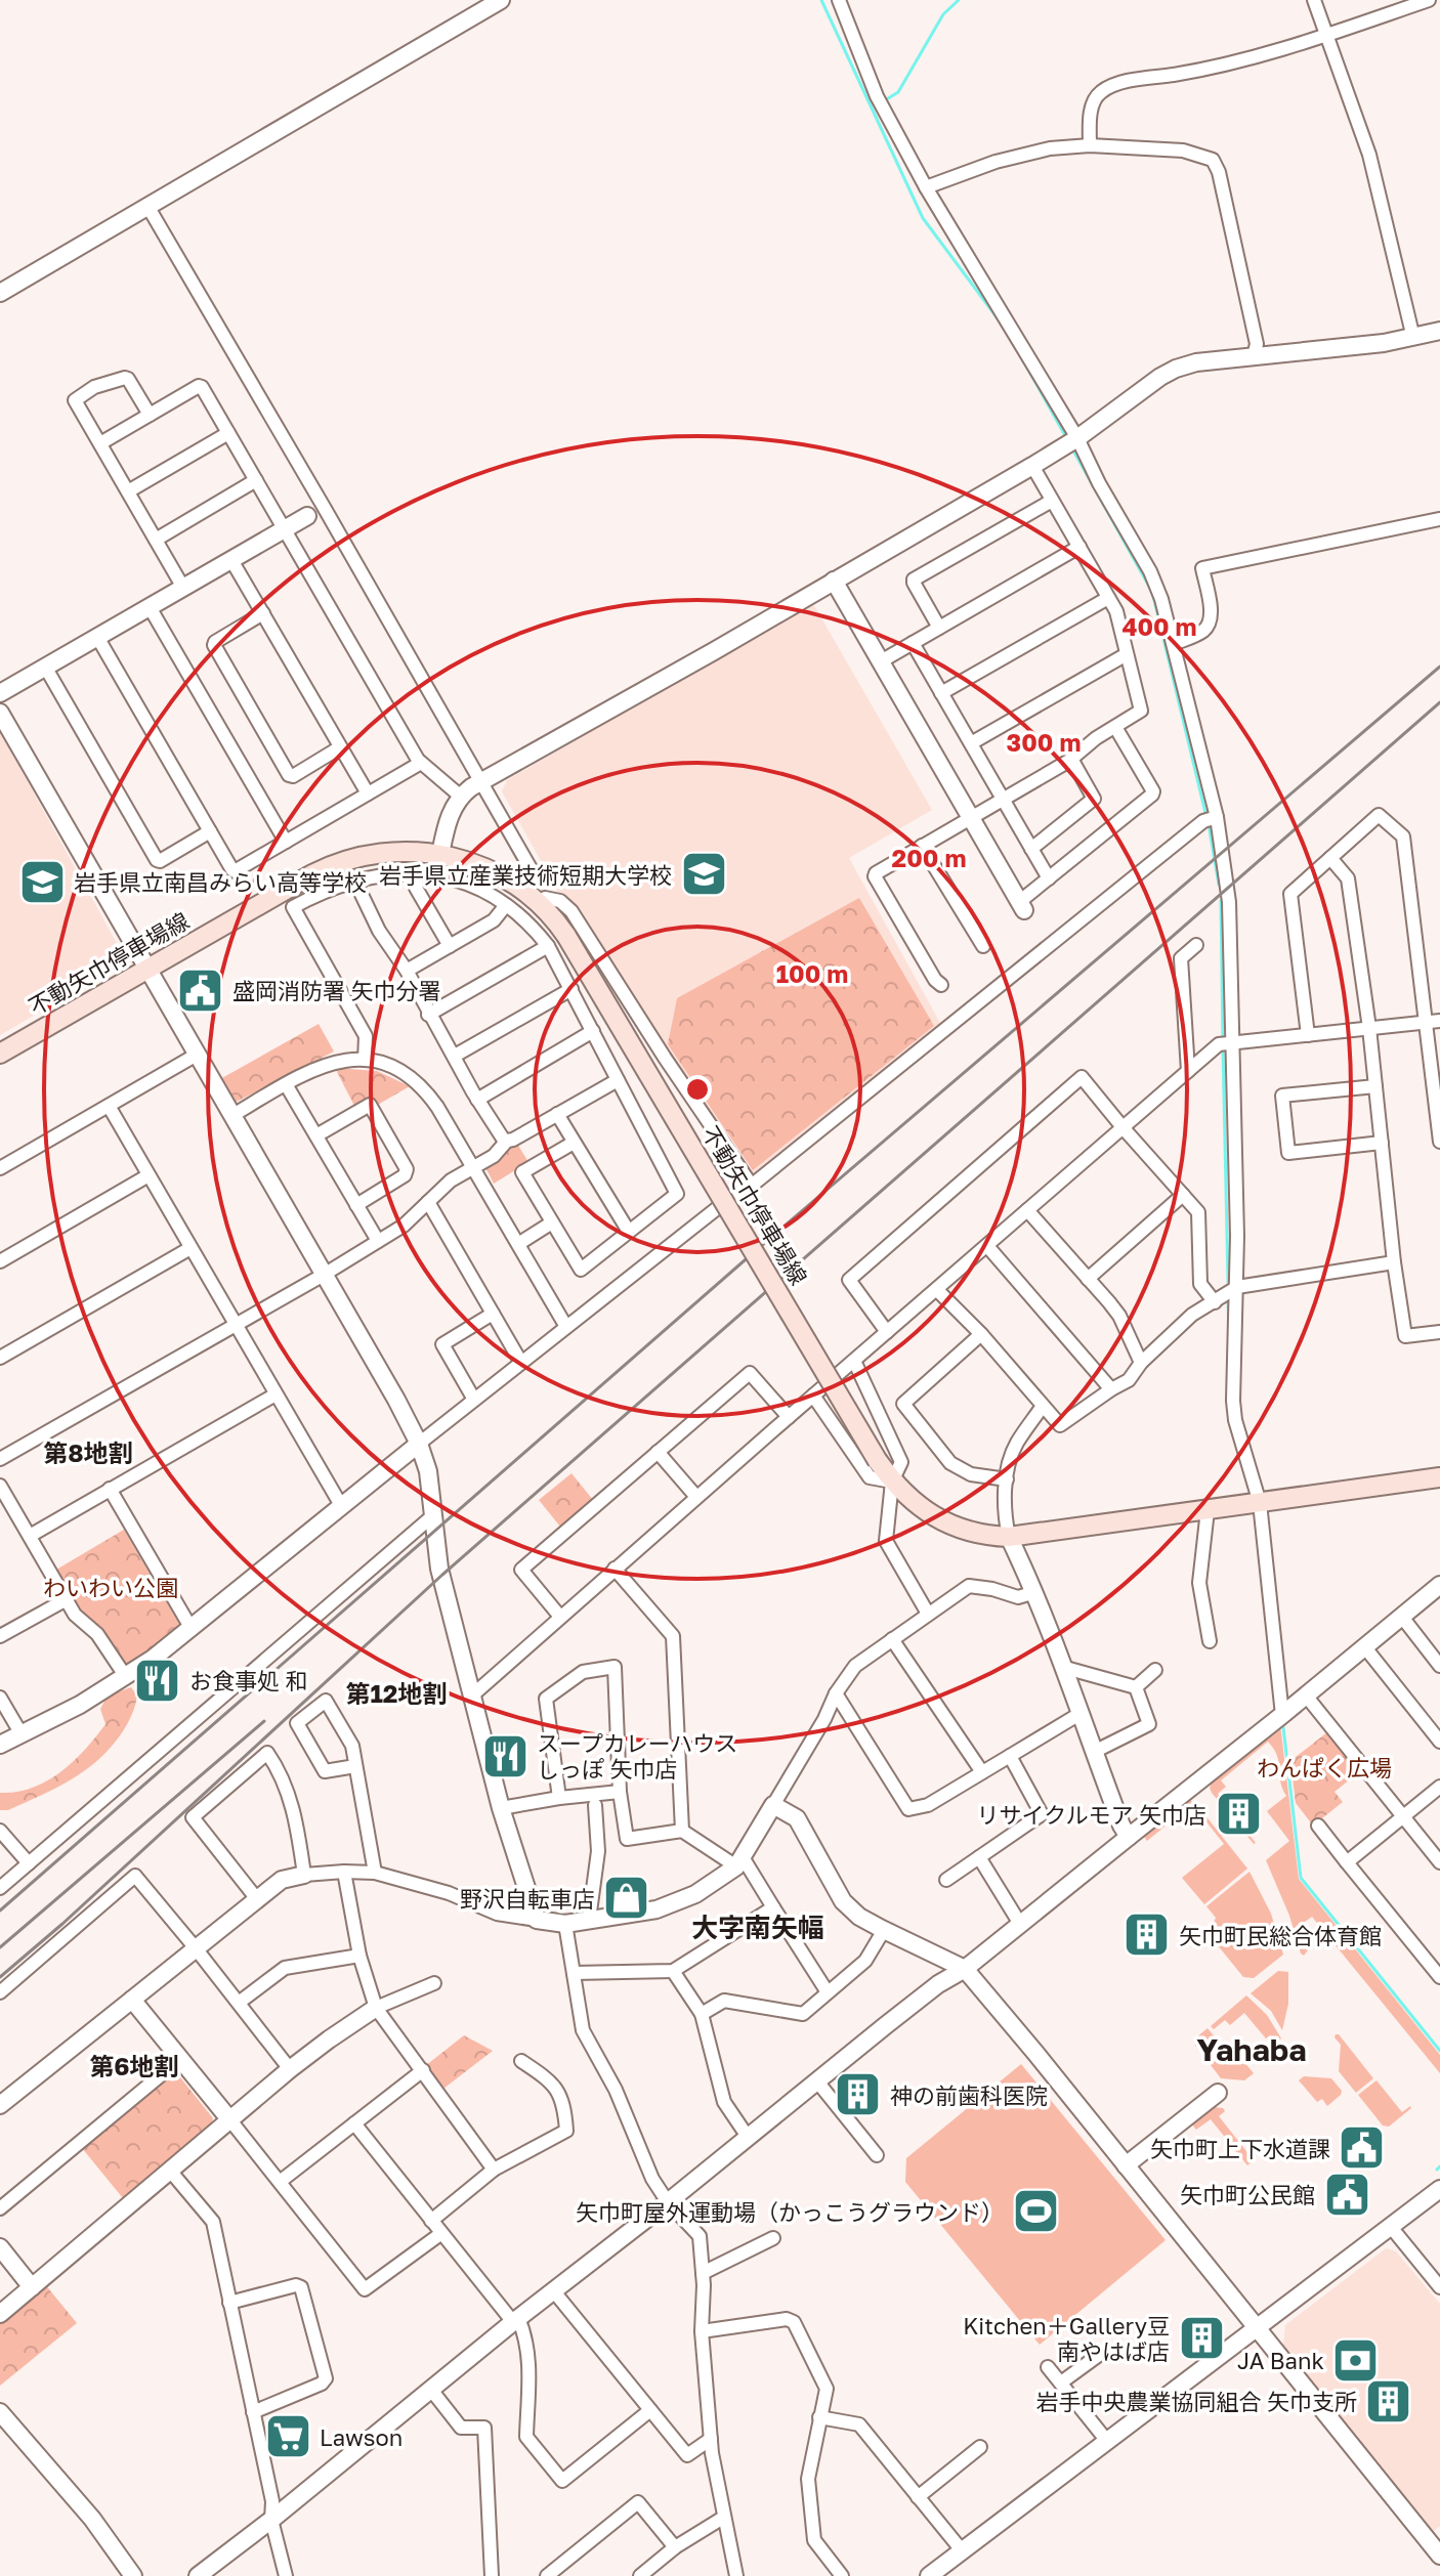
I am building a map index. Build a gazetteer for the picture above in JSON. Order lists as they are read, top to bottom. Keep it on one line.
{"streets":{"main road":["不動矢巾停車場線"]},"districts":["第8地割","第12地割","大字南矢幅","Yahaba","第6地割"],"parks":["わいわい公園","わんぱく広場"],"places":{"school or university":["岩手県立産業技術短期大学校","岩手県立南昌みらい高等学校"],"public building":["盛岡消防署 矢巾分署","矢巾町上下水道課","矢巾町公民館"],"restaurant":["お食事処 和","スープカレーハウス しっぽ 矢巾店"],"building":["リサイクルモア 矢巾店","矢巾町民総合体育館","神の前歯科医院","Kitchen＋Gallery豆 南やはば店","岩手中央農業協同組合 矢巾支所"],"shop":["野沢自転車店"],"sports":["矢巾町屋外運動場（かっこうグラウンド）"],"bank":["JA Bank"],"supermarket":["Lawson"]},"rings":["400 m","300 m","200 m","100 m"]}
